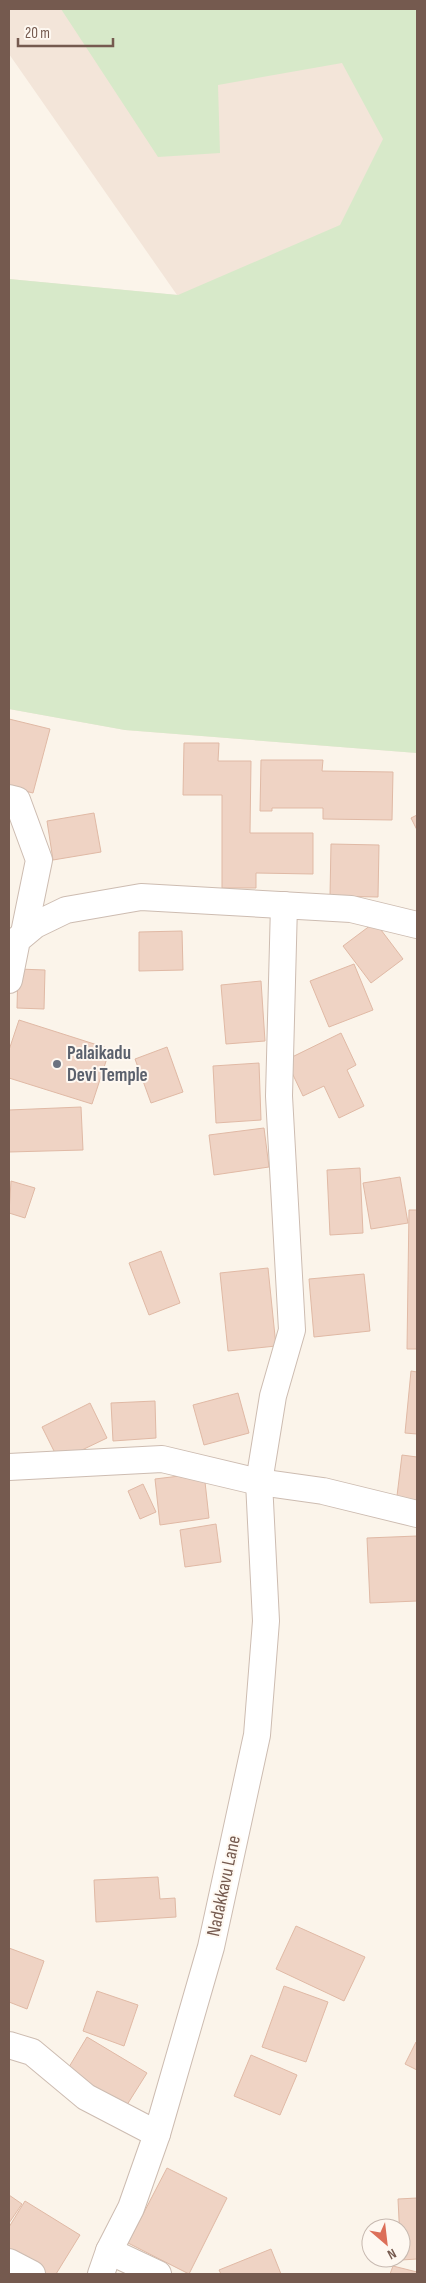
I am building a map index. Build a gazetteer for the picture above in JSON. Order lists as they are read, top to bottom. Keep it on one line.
{"streets":{"street":["Nadakkavu Lane"]},"places":["Palaikadu Devi Temple"],"scale_bar":"20 m","north":"bottom right"}
